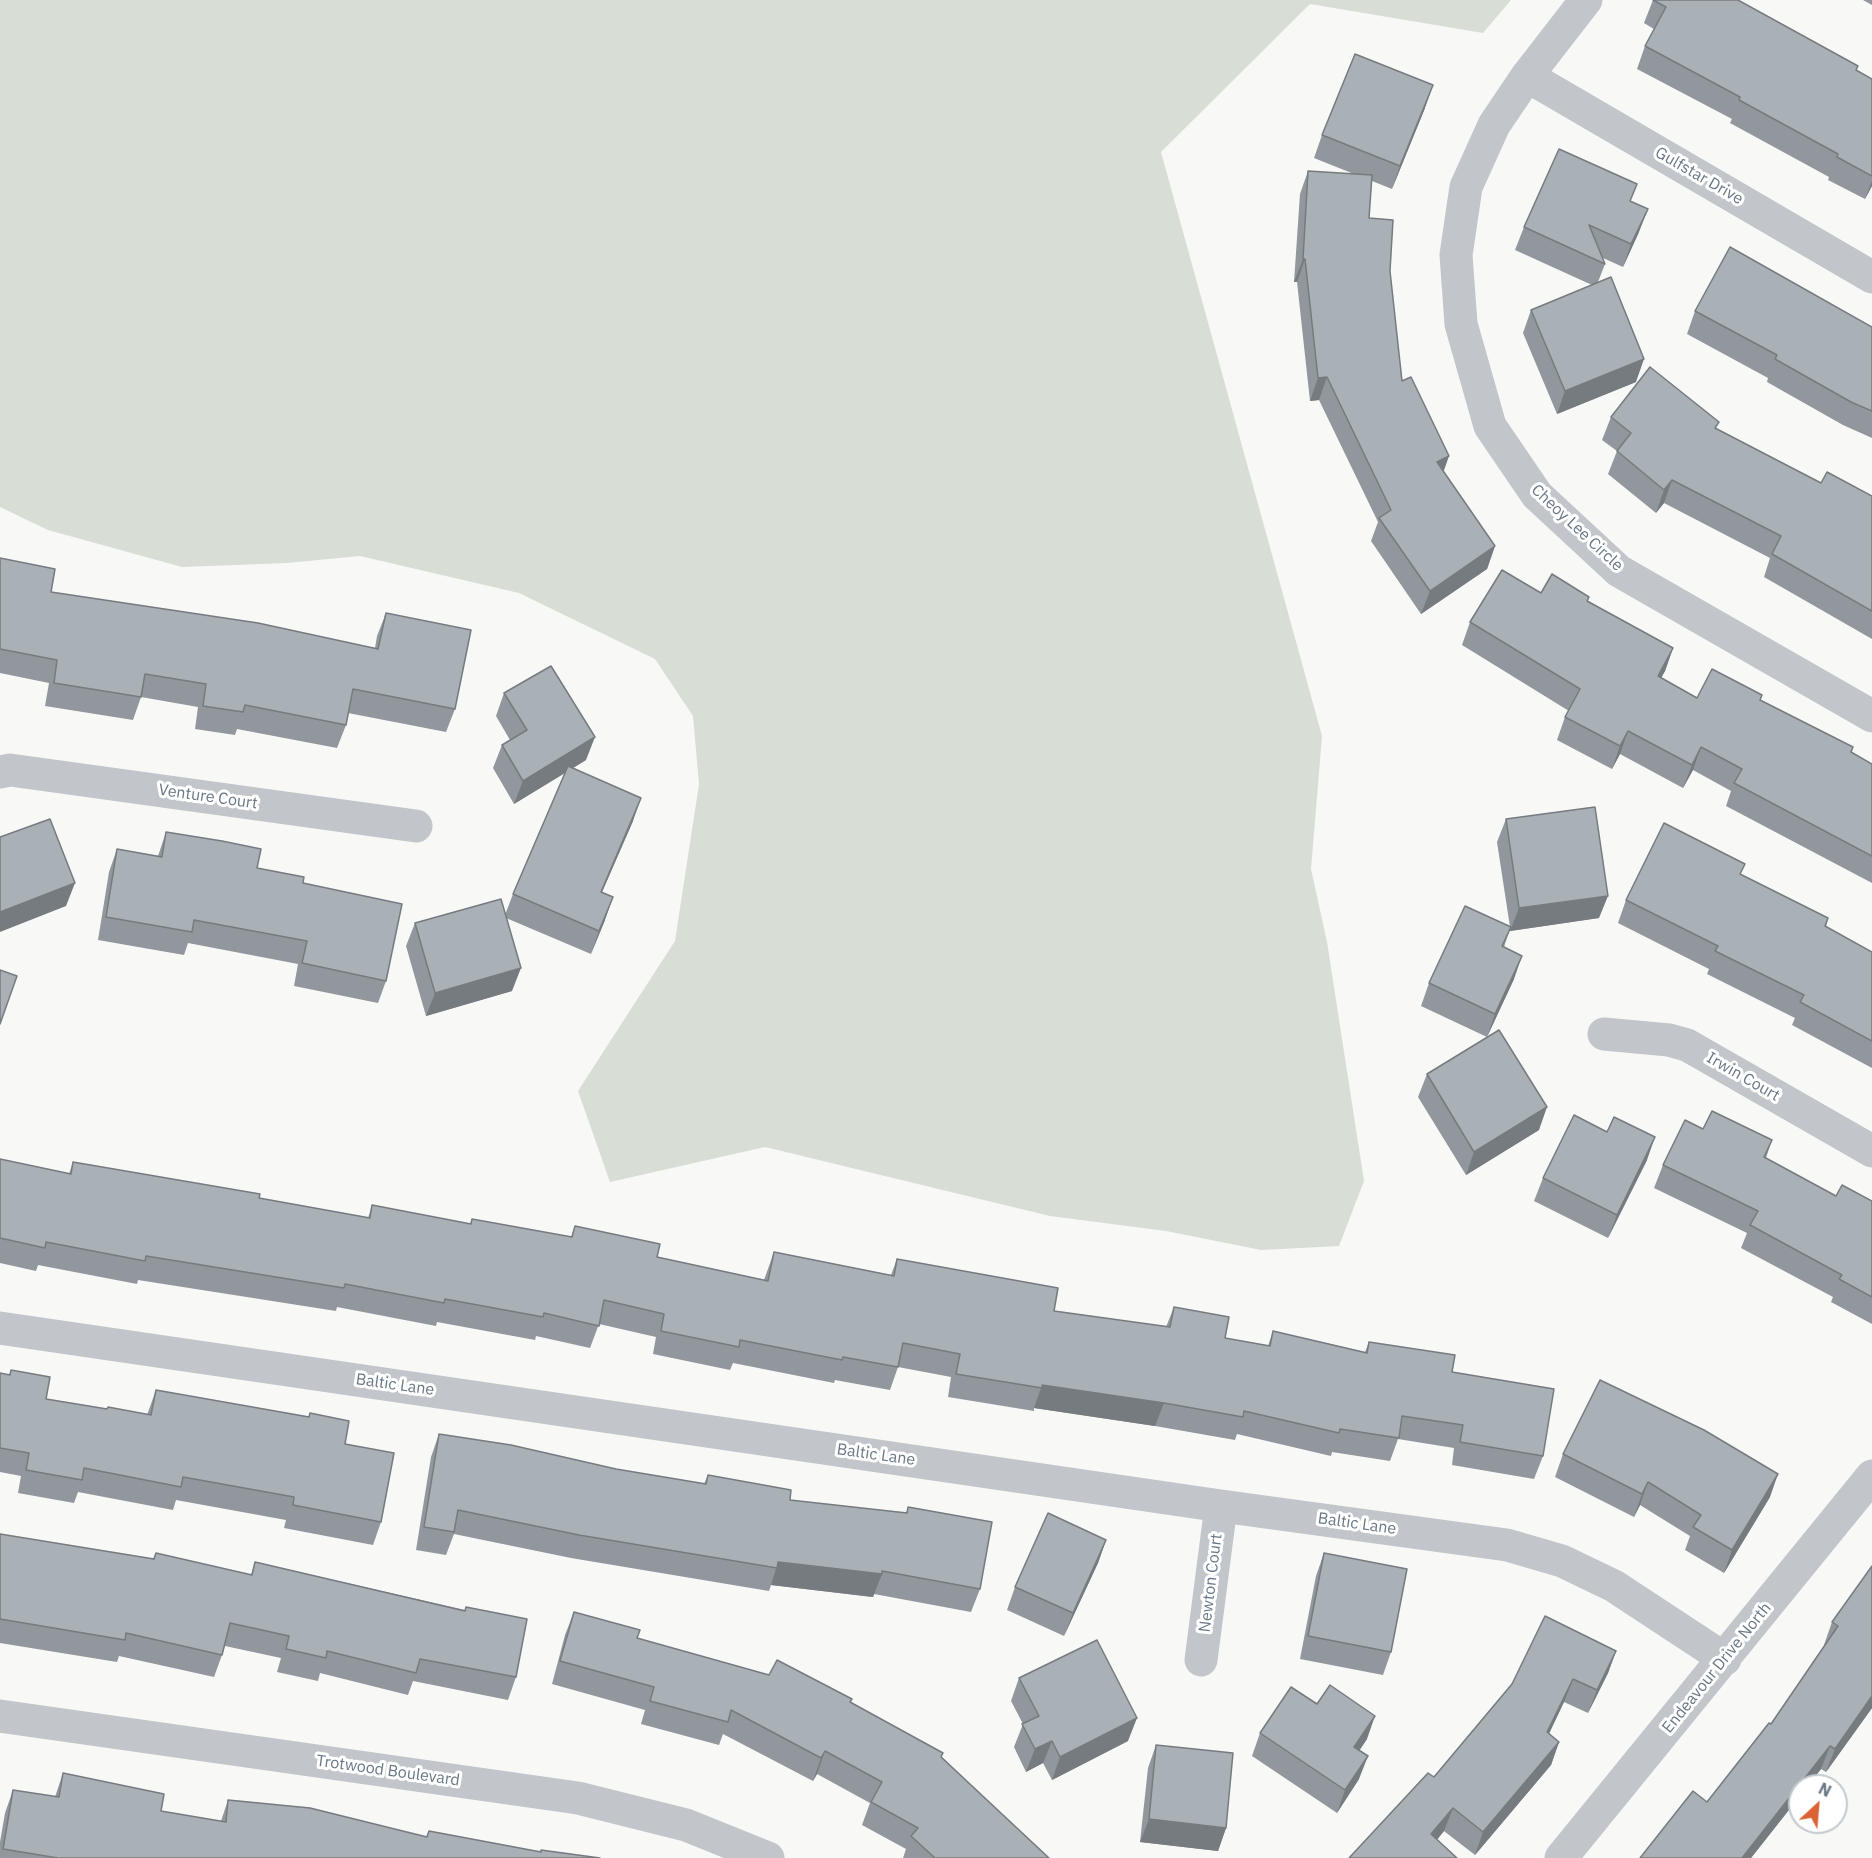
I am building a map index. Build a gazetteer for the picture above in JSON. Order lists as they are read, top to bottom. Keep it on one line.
{"streets":{"street":["Gulfstar Drive","Cheoy Lee Circle","Venture Court","Irwin Court","Baltic Lane","Newton Court","Endeavour Drive North","Trotwood Boulevard"]},"crossings":[["Gulfstar Drive","Cheoy Lee Circle"],["Baltic Lane","Newton Court"],["Baltic Lane","Endeavour Drive North"]],"north":"top right"}
